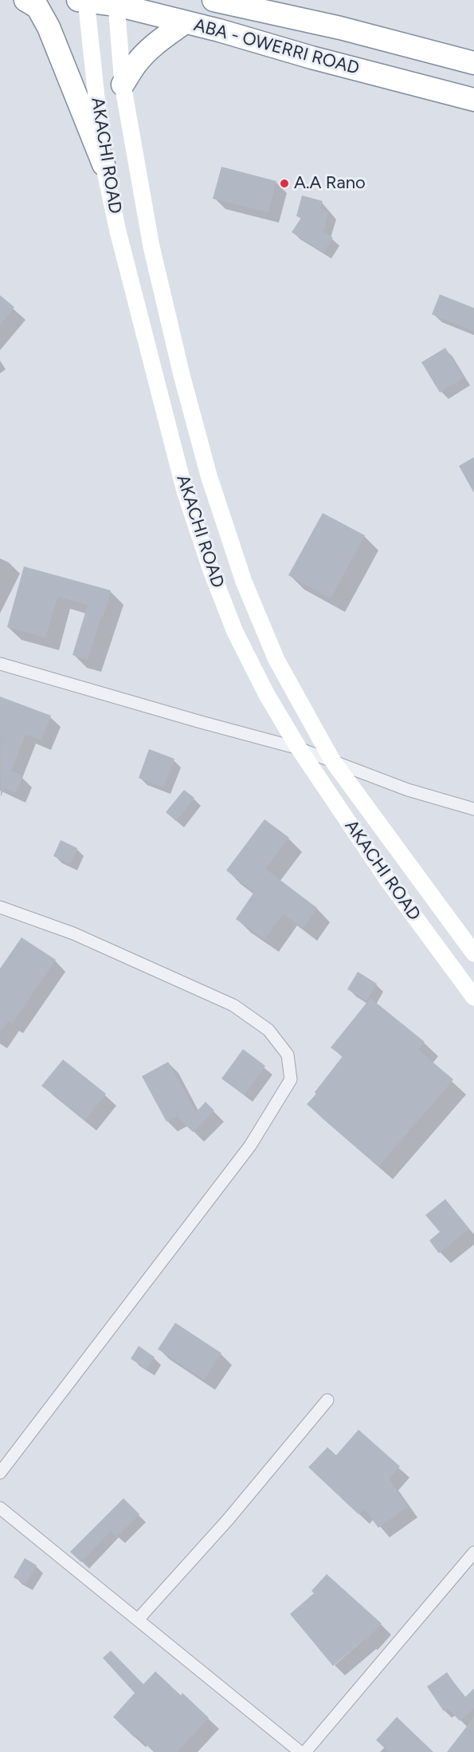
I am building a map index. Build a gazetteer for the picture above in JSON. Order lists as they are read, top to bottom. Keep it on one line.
{"streets":{"highway":["ABA - OWERRI ROAD"],"main road":["AKACHI ROAD"]},"crossings":[["ABA - OWERRI ROAD","AKACHI ROAD"]],"places":["A.A Rano"]}
